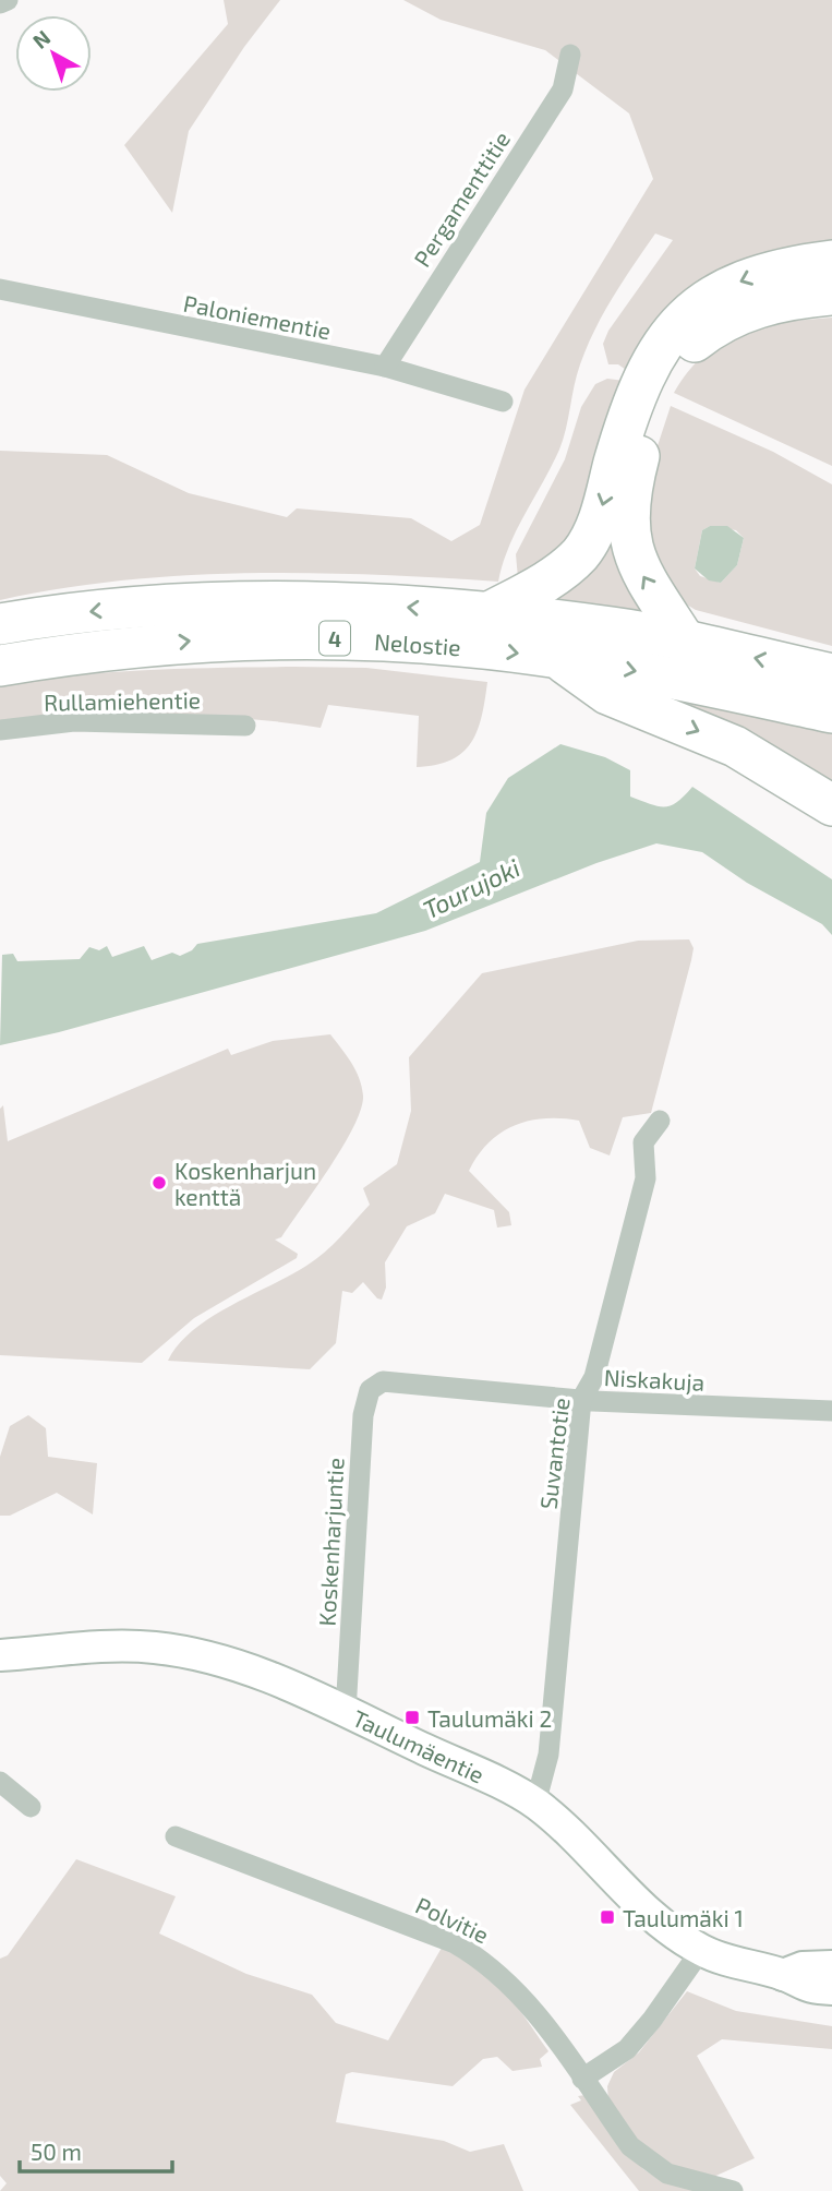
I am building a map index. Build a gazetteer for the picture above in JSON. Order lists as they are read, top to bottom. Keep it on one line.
{"streets":{"highway":["4","Nelostie"],"main road":["Taulumäentie"],"street":["Pergamenttitie","Paloniementie","Rullamiehentie","Niskakuja","Suvantotie","Koskenharjuntie","Polvitie"]},"crossings":[["Pergamenttitie","Paloniementie"],["Niskakuja","Suvantotie"],["Niskakuja","Koskenharjuntie"],["Suvantotie","Taulumäentie"],["Koskenharjuntie","Taulumäentie"]],"water":["Tourujoki"],"places":{"other":["Koskenharjun kenttä"],"transit":["Taulumäki 2","Taulumäki 1"]},"scale_bar":"50 m","north":"top left"}
